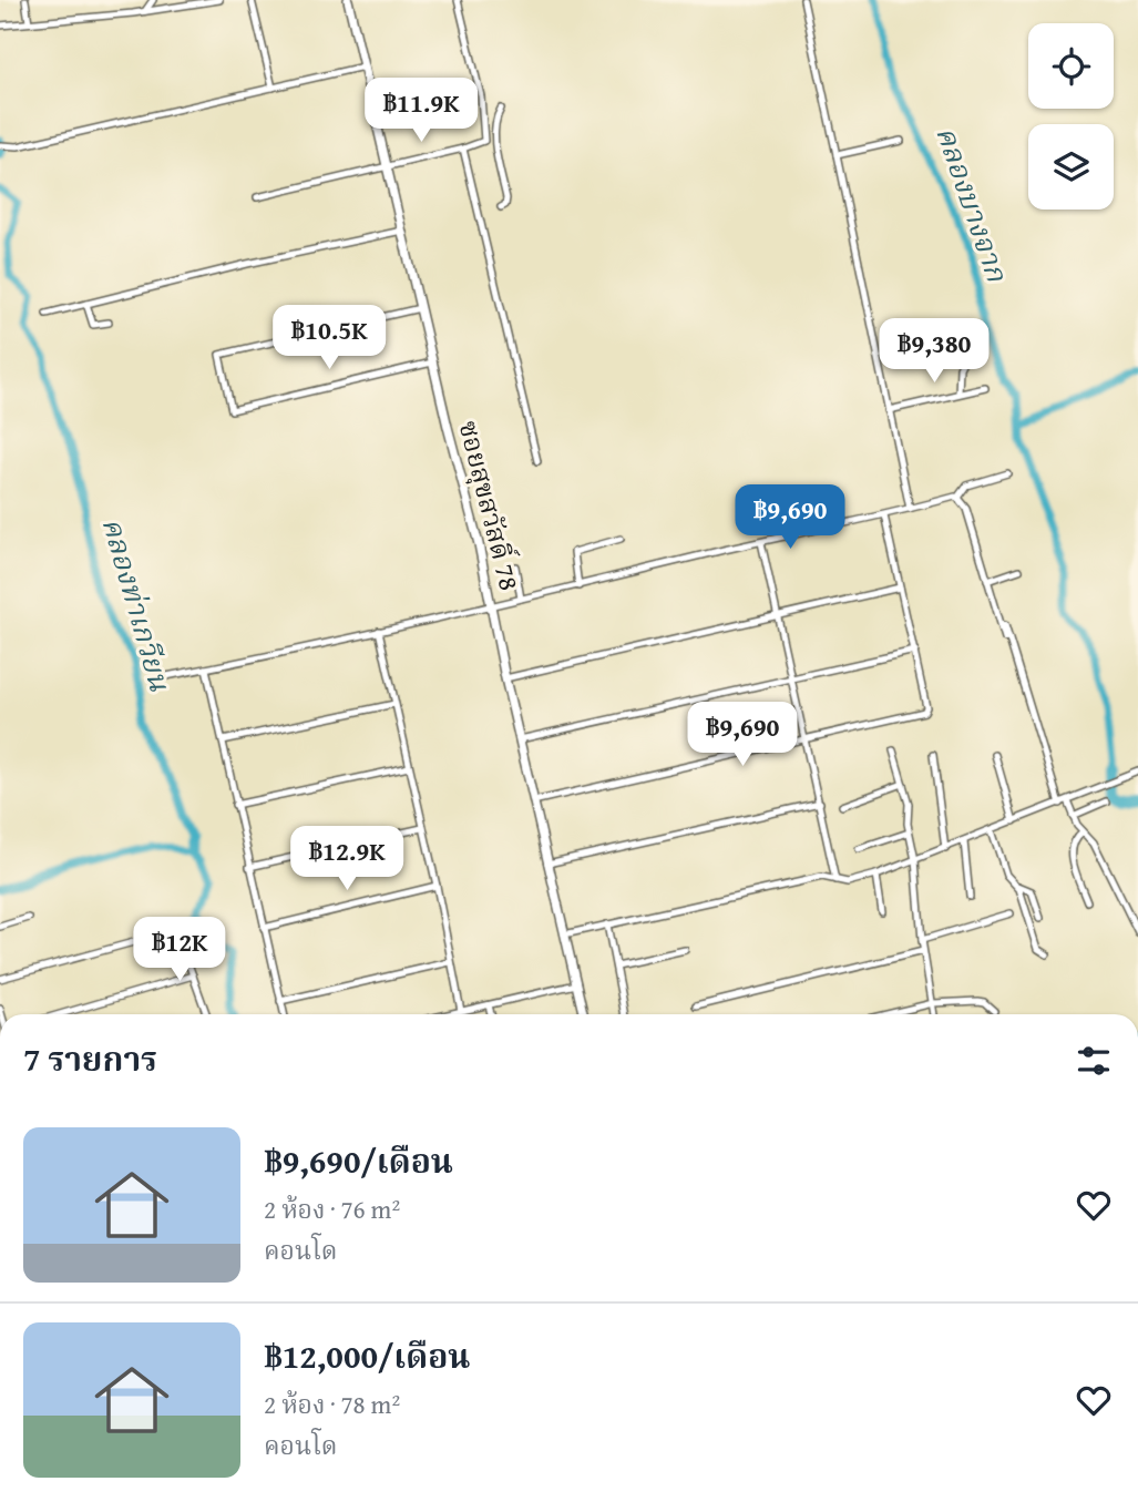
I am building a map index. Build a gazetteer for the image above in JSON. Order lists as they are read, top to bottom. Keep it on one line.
{"streets":{"street":["ซอยสุขสวัสดิ์ 78"]},"water":["คลองบางจาก","คลองท่าเกวียน"],"page":{"price":["฿11.9K","฿10.5K","฿9,380","฿9,690","฿9,690","฿12.9K","฿12K"],"heading":"7 รายการ","list":[{"name":"฿9,690/เดือน","note":"2 ห้อง · 76 m² · คอนโด"},{"name":"฿12,000/เดือน","note":"2 ห้อง · 78 m² · คอนโด"}]}}
